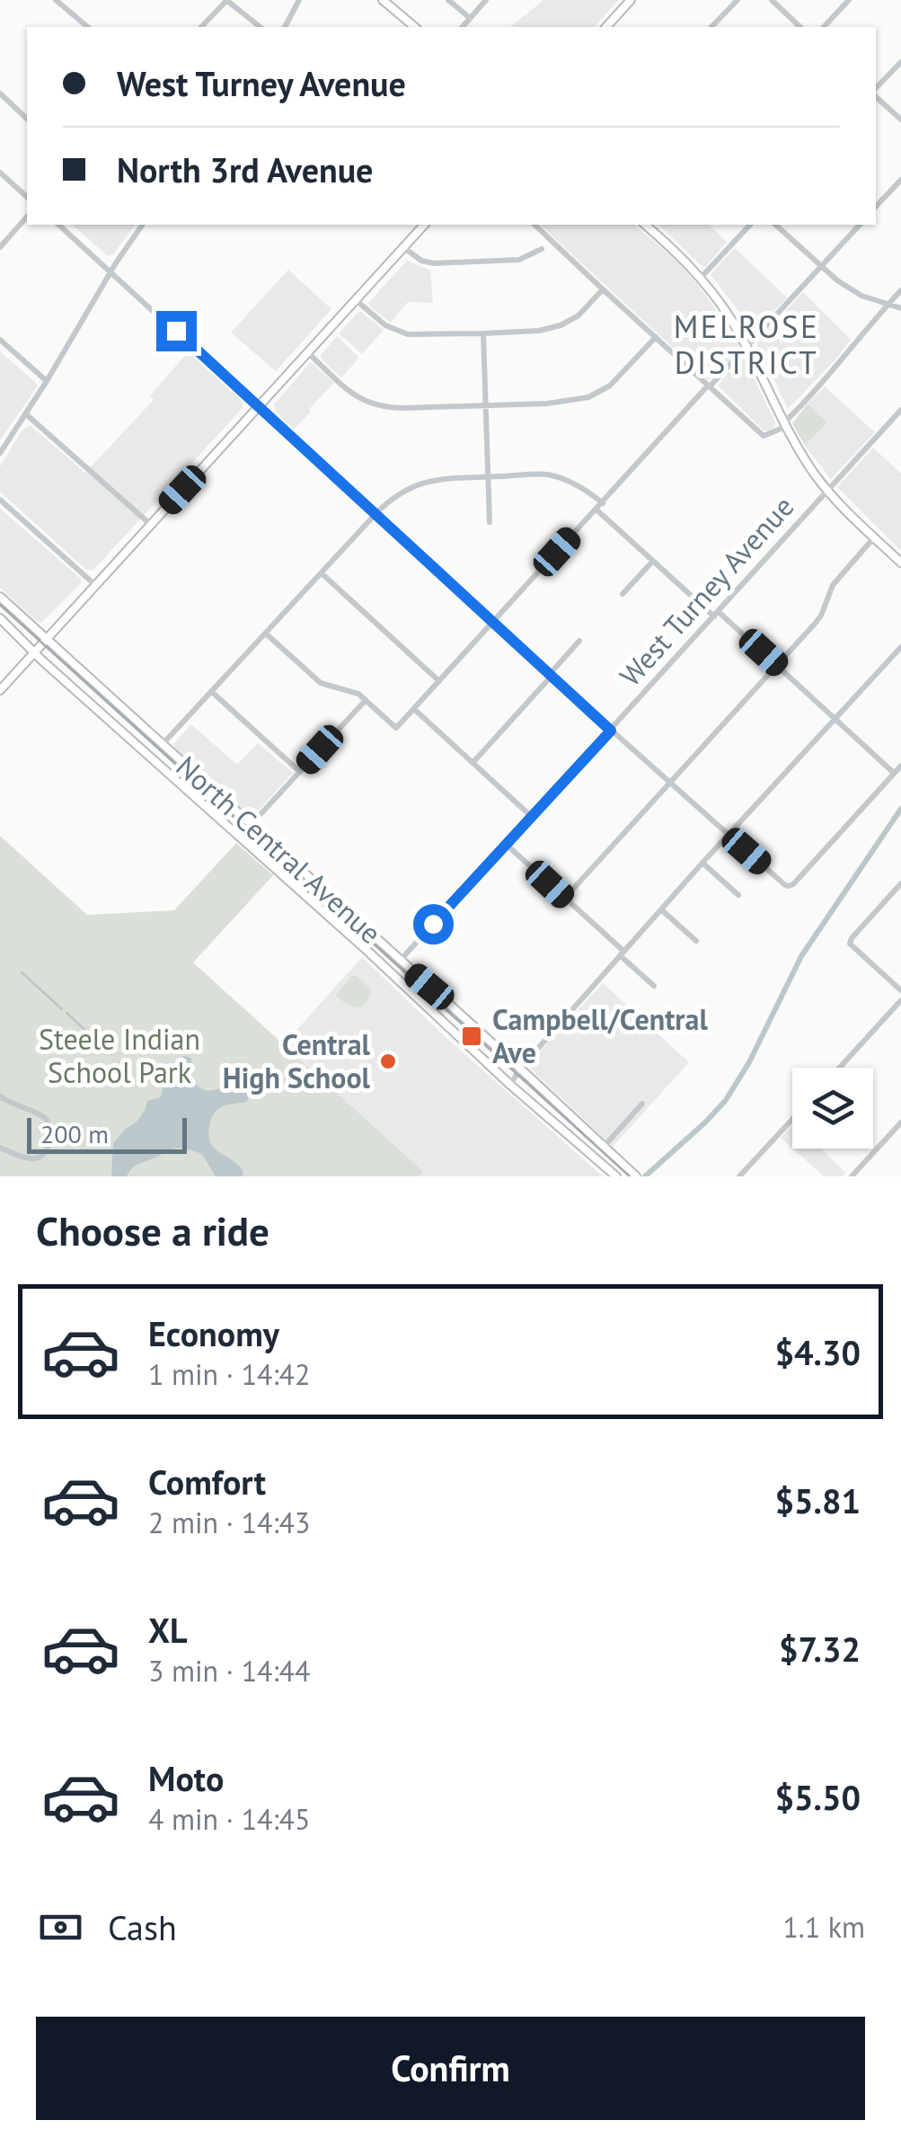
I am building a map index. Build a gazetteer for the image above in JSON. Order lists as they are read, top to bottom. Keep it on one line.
{"streets":{"main road":["North Central Avenue"],"street":["West Turney Avenue"]},"crossings":[["West Turney Avenue","North Central Avenue"]],"districts":["MELROSE DISTRICT"],"parks":["Steele Indian School Park"],"places":{"transit":["Campbell/Central Ave"],"other":["Central High School"]},"scale_bar":"200 m","page":{"banner":["West Turney Avenue","North 3rd Avenue"],"scale":"200 m","heading":"Choose a ride","list":[{"name":"Economy","note":"1 min · 14:42","value":"$4.30"},{"name":"Comfort","note":"2 min · 14:43","value":"$5.81"},{"name":"XL","note":"3 min · 14:44","value":"$7.32"},{"name":"Moto","note":"4 min · 14:45","value":"$5.50"}],"pay":["Cash","1.1 km"],"buttons":"Confirm"}}
